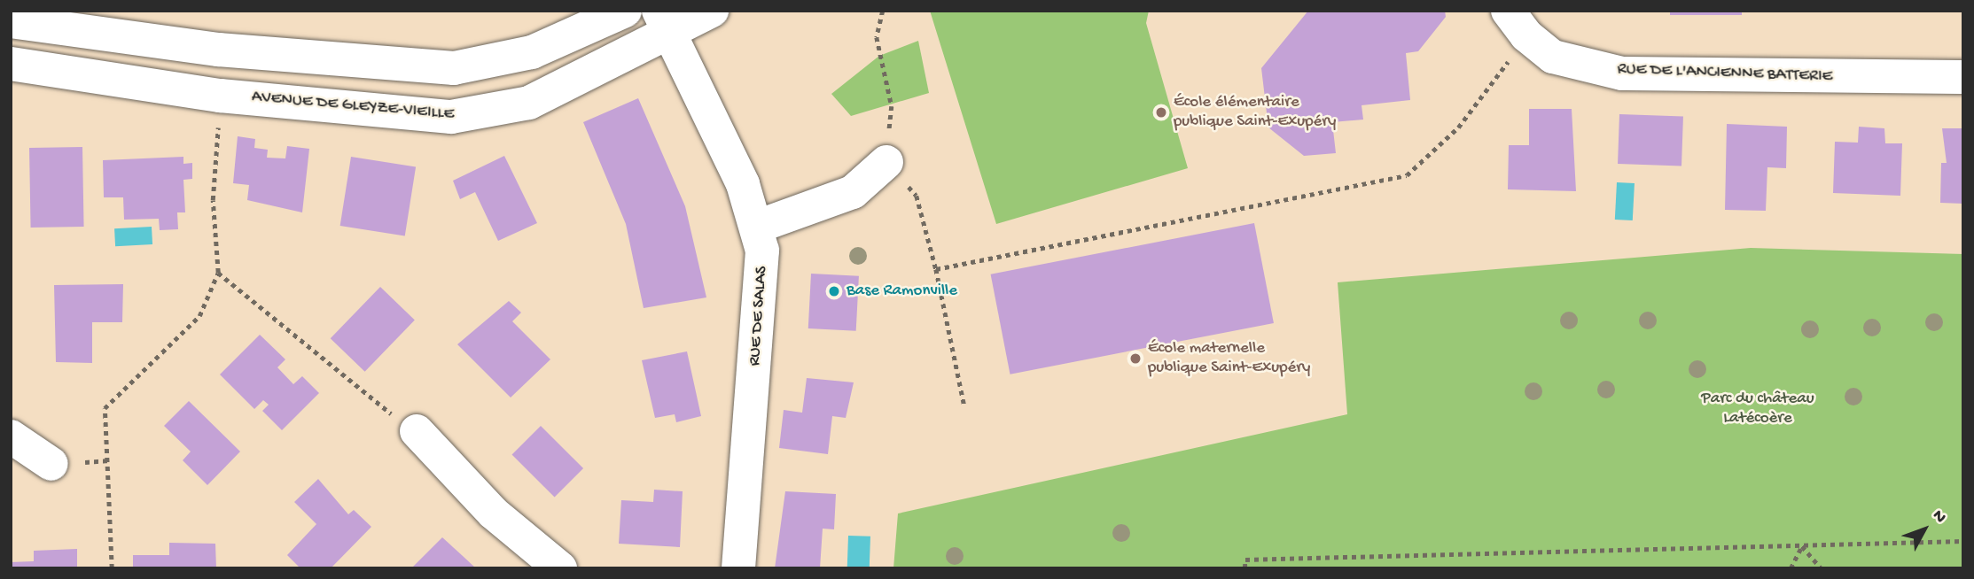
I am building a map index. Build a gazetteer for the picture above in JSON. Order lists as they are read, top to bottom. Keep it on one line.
{"streets":{"street":["RUE DE L'ANCIENNE BATTERIE","AVENUE DE GLEYZE-VIEILLE","RUE DE SALAS"]},"crossings":[["AVENUE DE GLEYZE-VIEILLE","RUE DE SALAS"]],"parks":["Parc du château Latécoère"],"places":["École élémentaire publique Saint-Exupéry","Base Ramonville","École maternelle publique Saint-Exupéry"],"north":"top right"}
